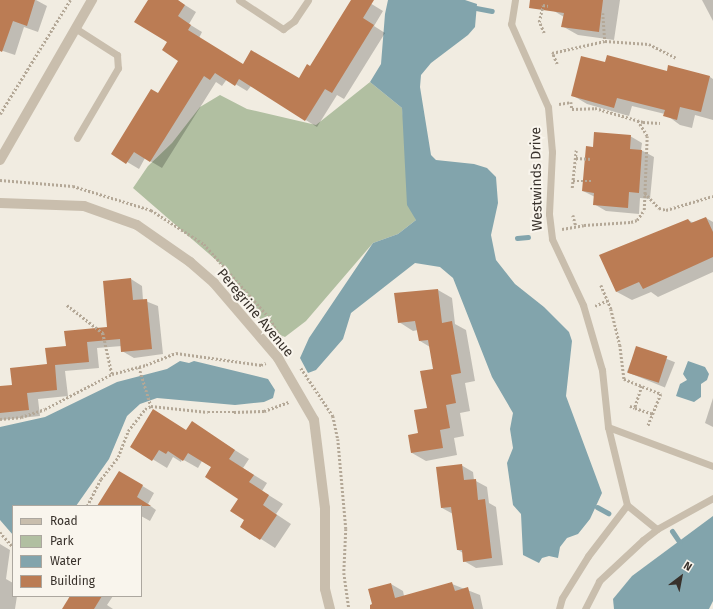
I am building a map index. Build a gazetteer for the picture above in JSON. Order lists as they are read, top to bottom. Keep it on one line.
{"streets":{"street":["Peregrine Avenue"],"lane":["Westwinds Drive"]},"legend":["Road","Park","Water","Building"],"north":"top right"}
